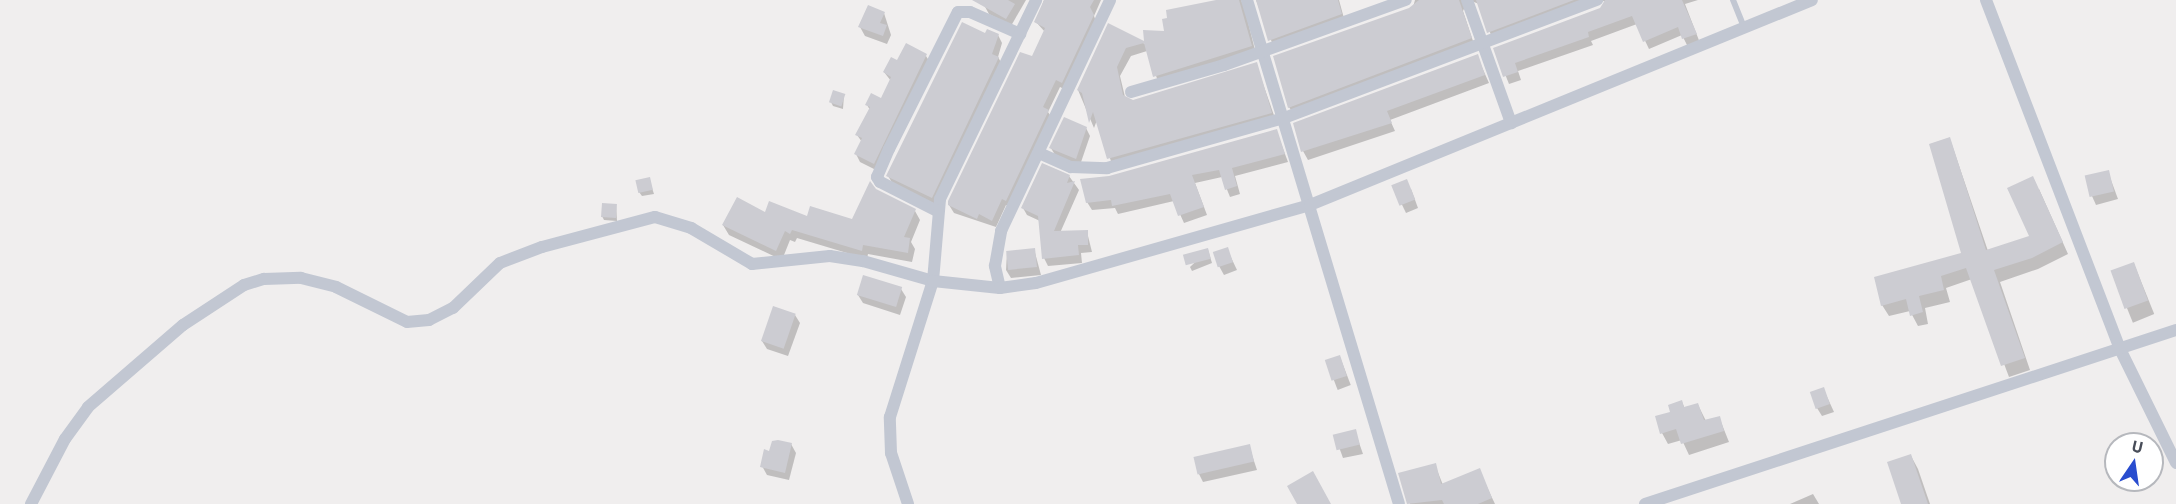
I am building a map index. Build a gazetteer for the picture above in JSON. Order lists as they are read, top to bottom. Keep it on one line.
{"north":"top"}
